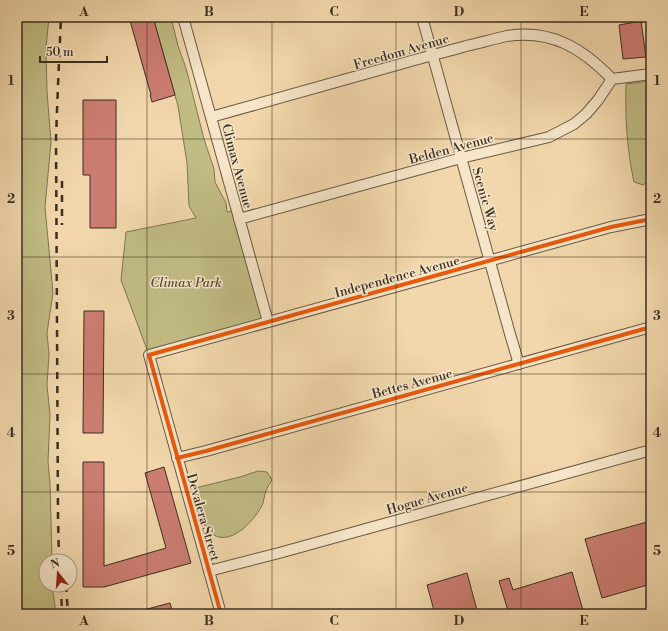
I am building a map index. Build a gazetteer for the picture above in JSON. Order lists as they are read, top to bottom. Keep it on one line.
{"streets":{"street":["Freedom Avenue","Belden Avenue","Climax Avenue","Scenic Way","Independence Avenue","Bettes Avenue","Hogue Avenue","Devalera Street"]},"crossings":[["Freedom Avenue","Belden Avenue"],["Freedom Avenue","Climax Avenue"],["Freedom Avenue","Scenic Way"],["Belden Avenue","Climax Avenue"],["Belden Avenue","Scenic Way"],["Climax Avenue","Independence Avenue"],["Scenic Way","Independence Avenue"],["Scenic Way","Bettes Avenue"],["Independence Avenue","Devalera Street"],["Bettes Avenue","Devalera Street"],["Hogue Avenue","Devalera Street"]],"parks":["Climax Park"],"scale_bar":"50 m","north":"top","grid":{"columns":["A","B","C","D","E"],"rows":["1","2","3","4","5"]}}
